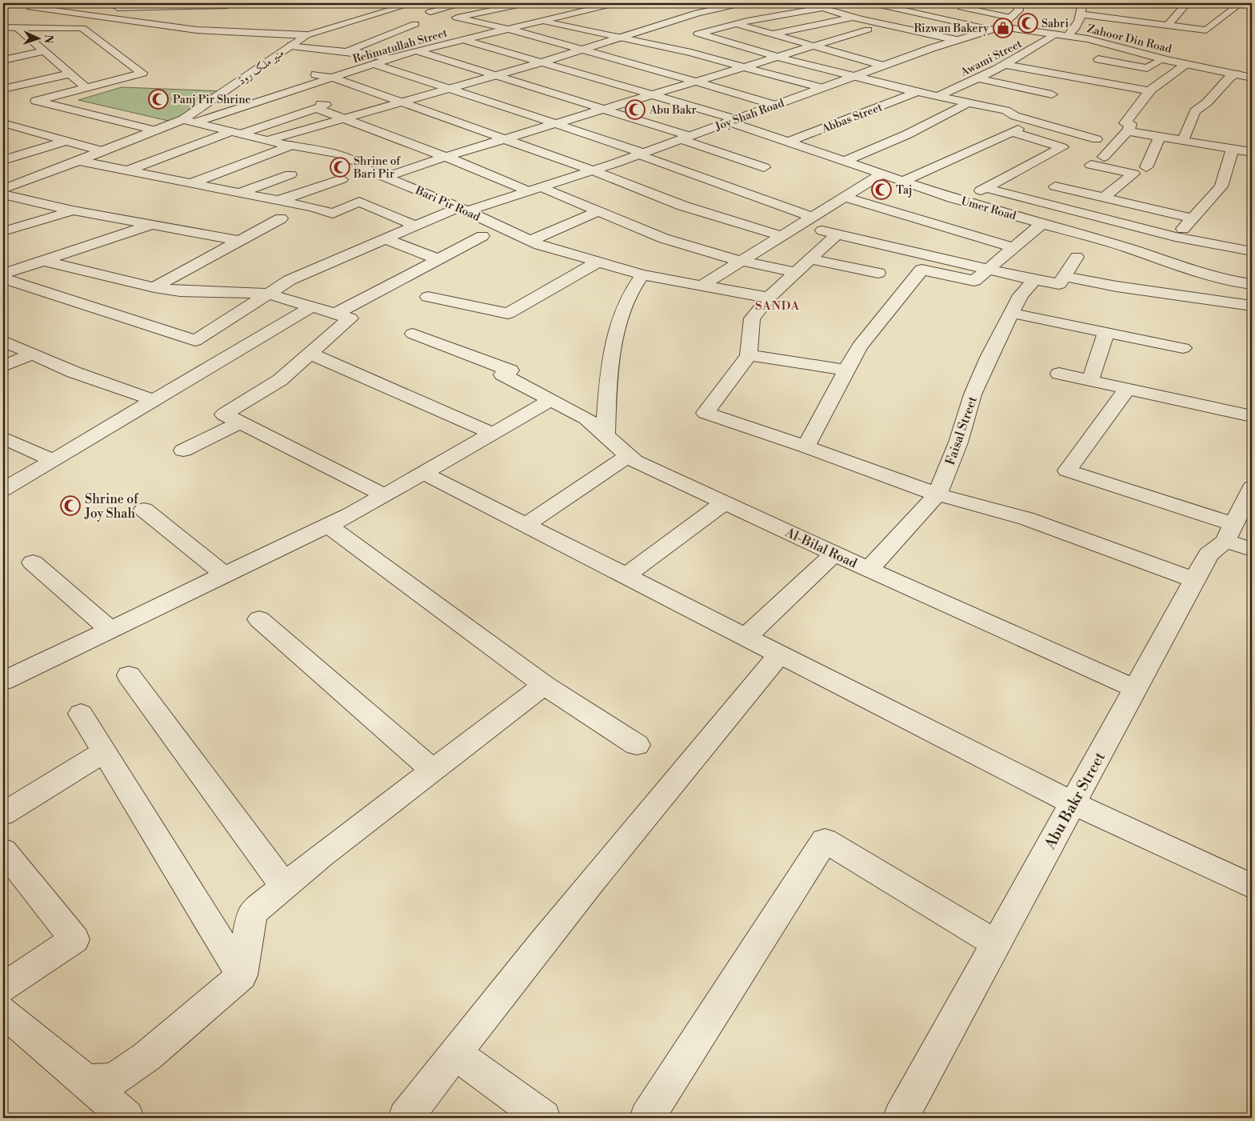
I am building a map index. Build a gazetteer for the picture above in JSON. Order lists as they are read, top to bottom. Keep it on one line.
{"streets":{"street":["Zahoor Din Road","Rehmatullah Street","Awami Street","منیر ملک روڈ","Joy Shah Road","Abbas Street","Bari Pir Road","Umer Road","Faisal Street","Al-Bilal Road","Abu Bakr Street"]},"crossings":[["Zahoor Din Road","Awami Street"],["Zahoor Din Road","Joy Shah Road"],["Rehmatullah Street","منیر ملک روڈ"],["Rehmatullah Street","Bari Pir Road"],["Rehmatullah Street","Umer Road"],["منیر ملک روڈ","Bari Pir Road"],["Joy Shah Road","Bari Pir Road"],["Joy Shah Road","Umer Road"],["Abbas Street","Umer Road"],["Faisal Street","Al-Bilal Road"],["Al-Bilal Road","Abu Bakr Street"]],"districts":["SANDA"],"places":{"mosque":["Sabri","Panj Pir Shrine","Abu Bakr","Shrine of Bari Pir","Taj","Shrine of Joy Shah"],"shop":["Rizwan Bakery"]},"north":"right"}
